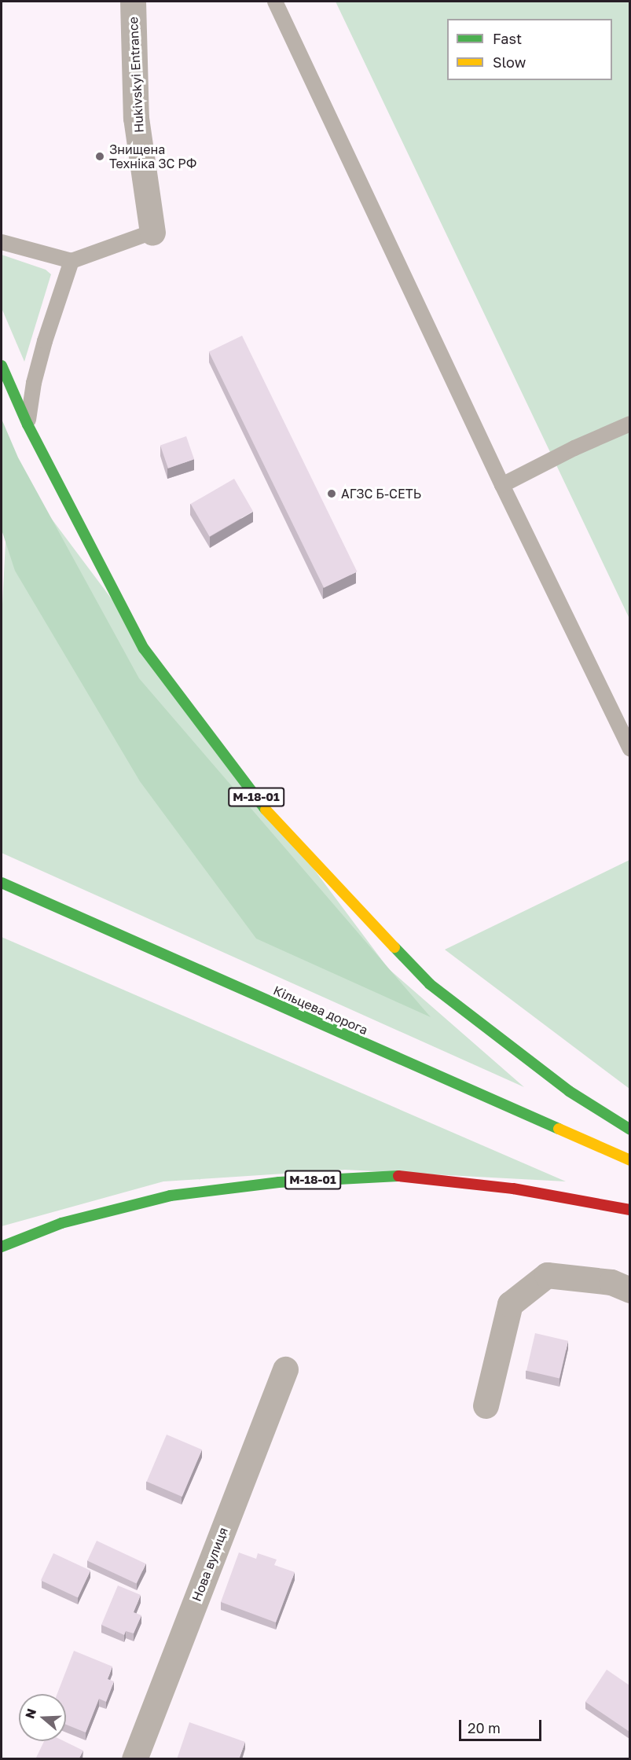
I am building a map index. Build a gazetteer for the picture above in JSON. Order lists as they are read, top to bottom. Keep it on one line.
{"streets":{"highway":["М-18-01","Кільцева дорога"],"street":["Hukivskyi Entrance","Нова вулиця"]},"places":["Знищена Техніка ЗС РФ","АГЗС Б-СЕТЬ"],"legend":["Fast","Slow"],"scale_bar":"20 m","north":"left"}
